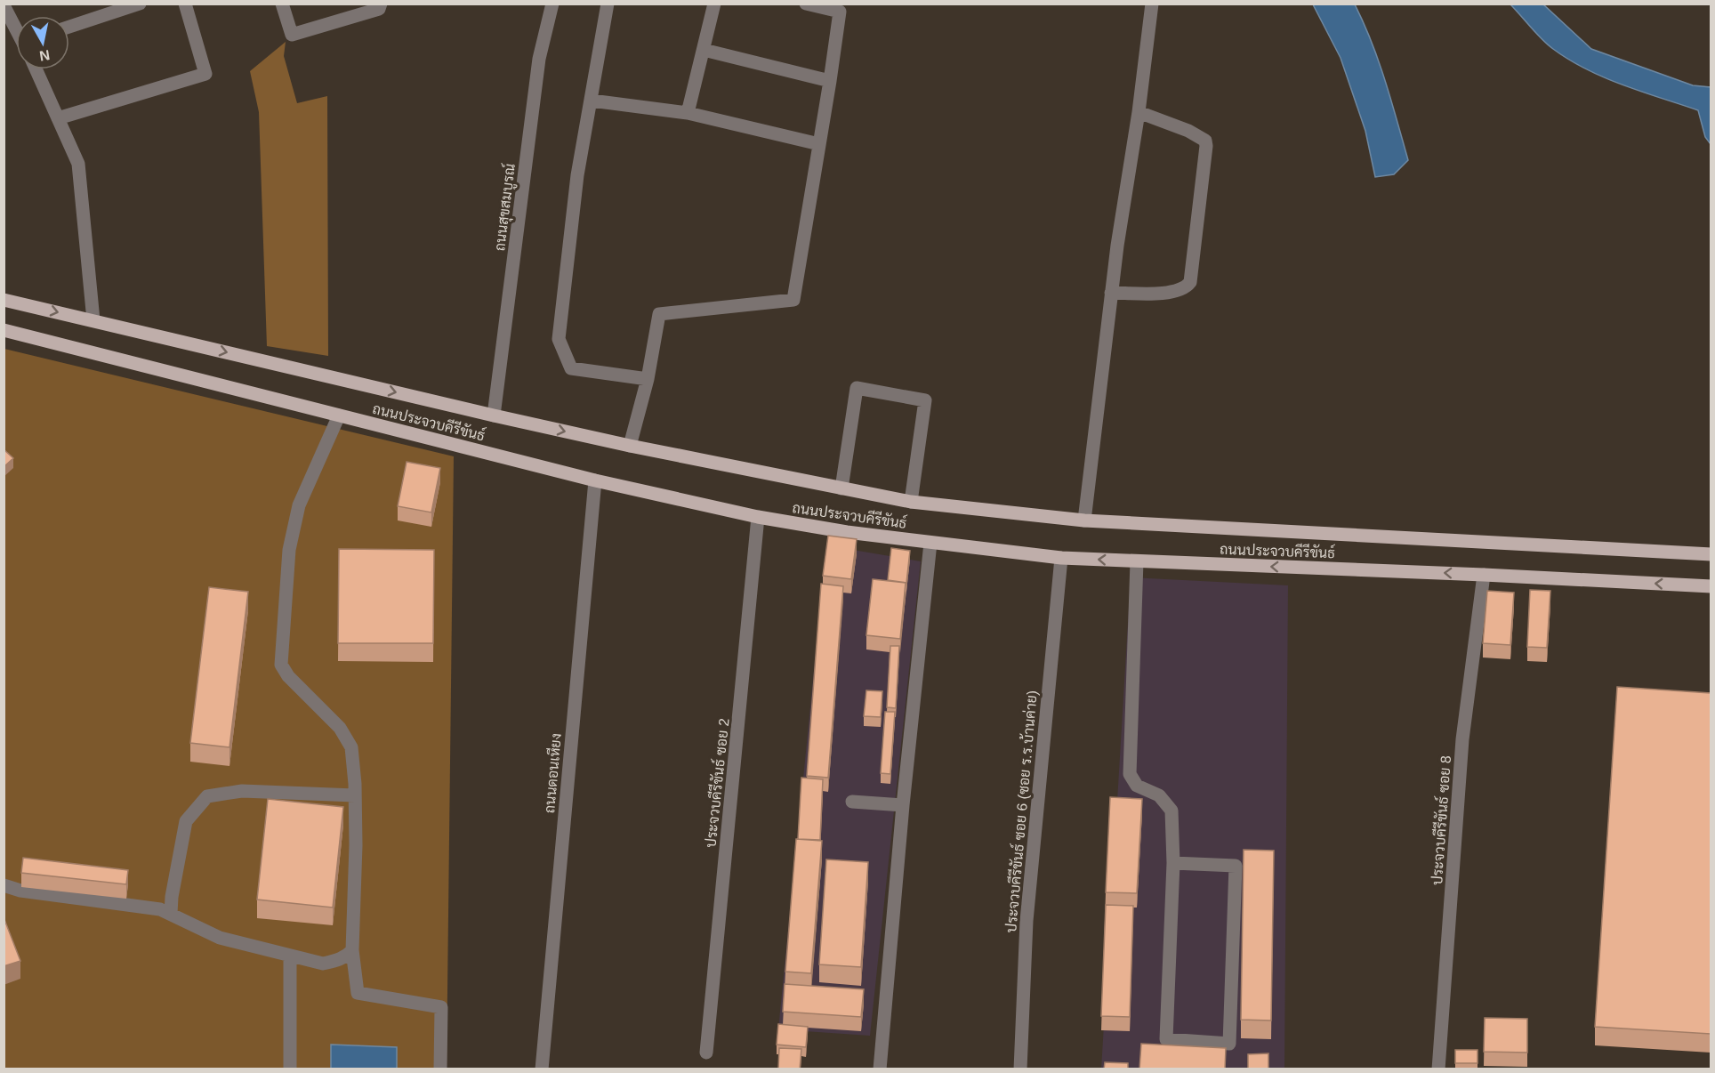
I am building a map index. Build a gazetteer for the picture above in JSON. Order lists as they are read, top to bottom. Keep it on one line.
{"streets":{"main road":["ถนนประจวบคีรีขันธ์"],"street":["ถนนสุขสมบูรณ์","ถนนดอนเหียง","ประจวบคีรีขันธ์ ซอย 2","ประจวบคีรีขันธ์ ซอย 6 (ซอย ร.ร.บ้านค่าย)","ประจวบคีรีขันธ์ ซอย 8"]},"crossings":[["ถนนสุขสมบูรณ์","ถนนประจวบคีรีขันธ์"],["ถนนประจวบคีรีขันธ์","ถนนดอนเหียง"],["ถนนประจวบคีรีขันธ์","ประจวบคีรีขันธ์ ซอย 2"],["ถนนประจวบคีรีขันธ์","ประจวบคีรีขันธ์ ซอย 6 (ซอย ร.ร.บ้านค่าย)"],["ถนนประจวบคีรีขันธ์","ประจวบคีรีขันธ์ ซอย 8"]],"north":"bottom"}
